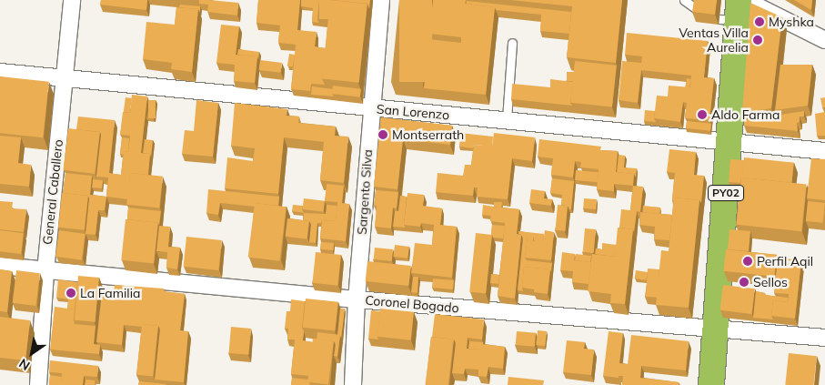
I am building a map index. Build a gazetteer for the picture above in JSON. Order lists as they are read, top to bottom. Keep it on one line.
{"streets":{"highway":["PY02"],"street":["San Lorenzo","General Caballero","Sargento Silva","Coronel Bogado"]},"crossings":[["San Lorenzo","General Caballero"],["San Lorenzo","Sargento Silva"],["San Lorenzo","PY02"],["General Caballero","Coronel Bogado"],["Sargento Silva","Coronel Bogado"],["PY02","Coronel Bogado"]],"places":["Myshka","Ventas Villa Aurelia","Aldo Farma","Montserrath","Perfil Aqil","Sellos","La Familia"],"north":"bottom left"}
